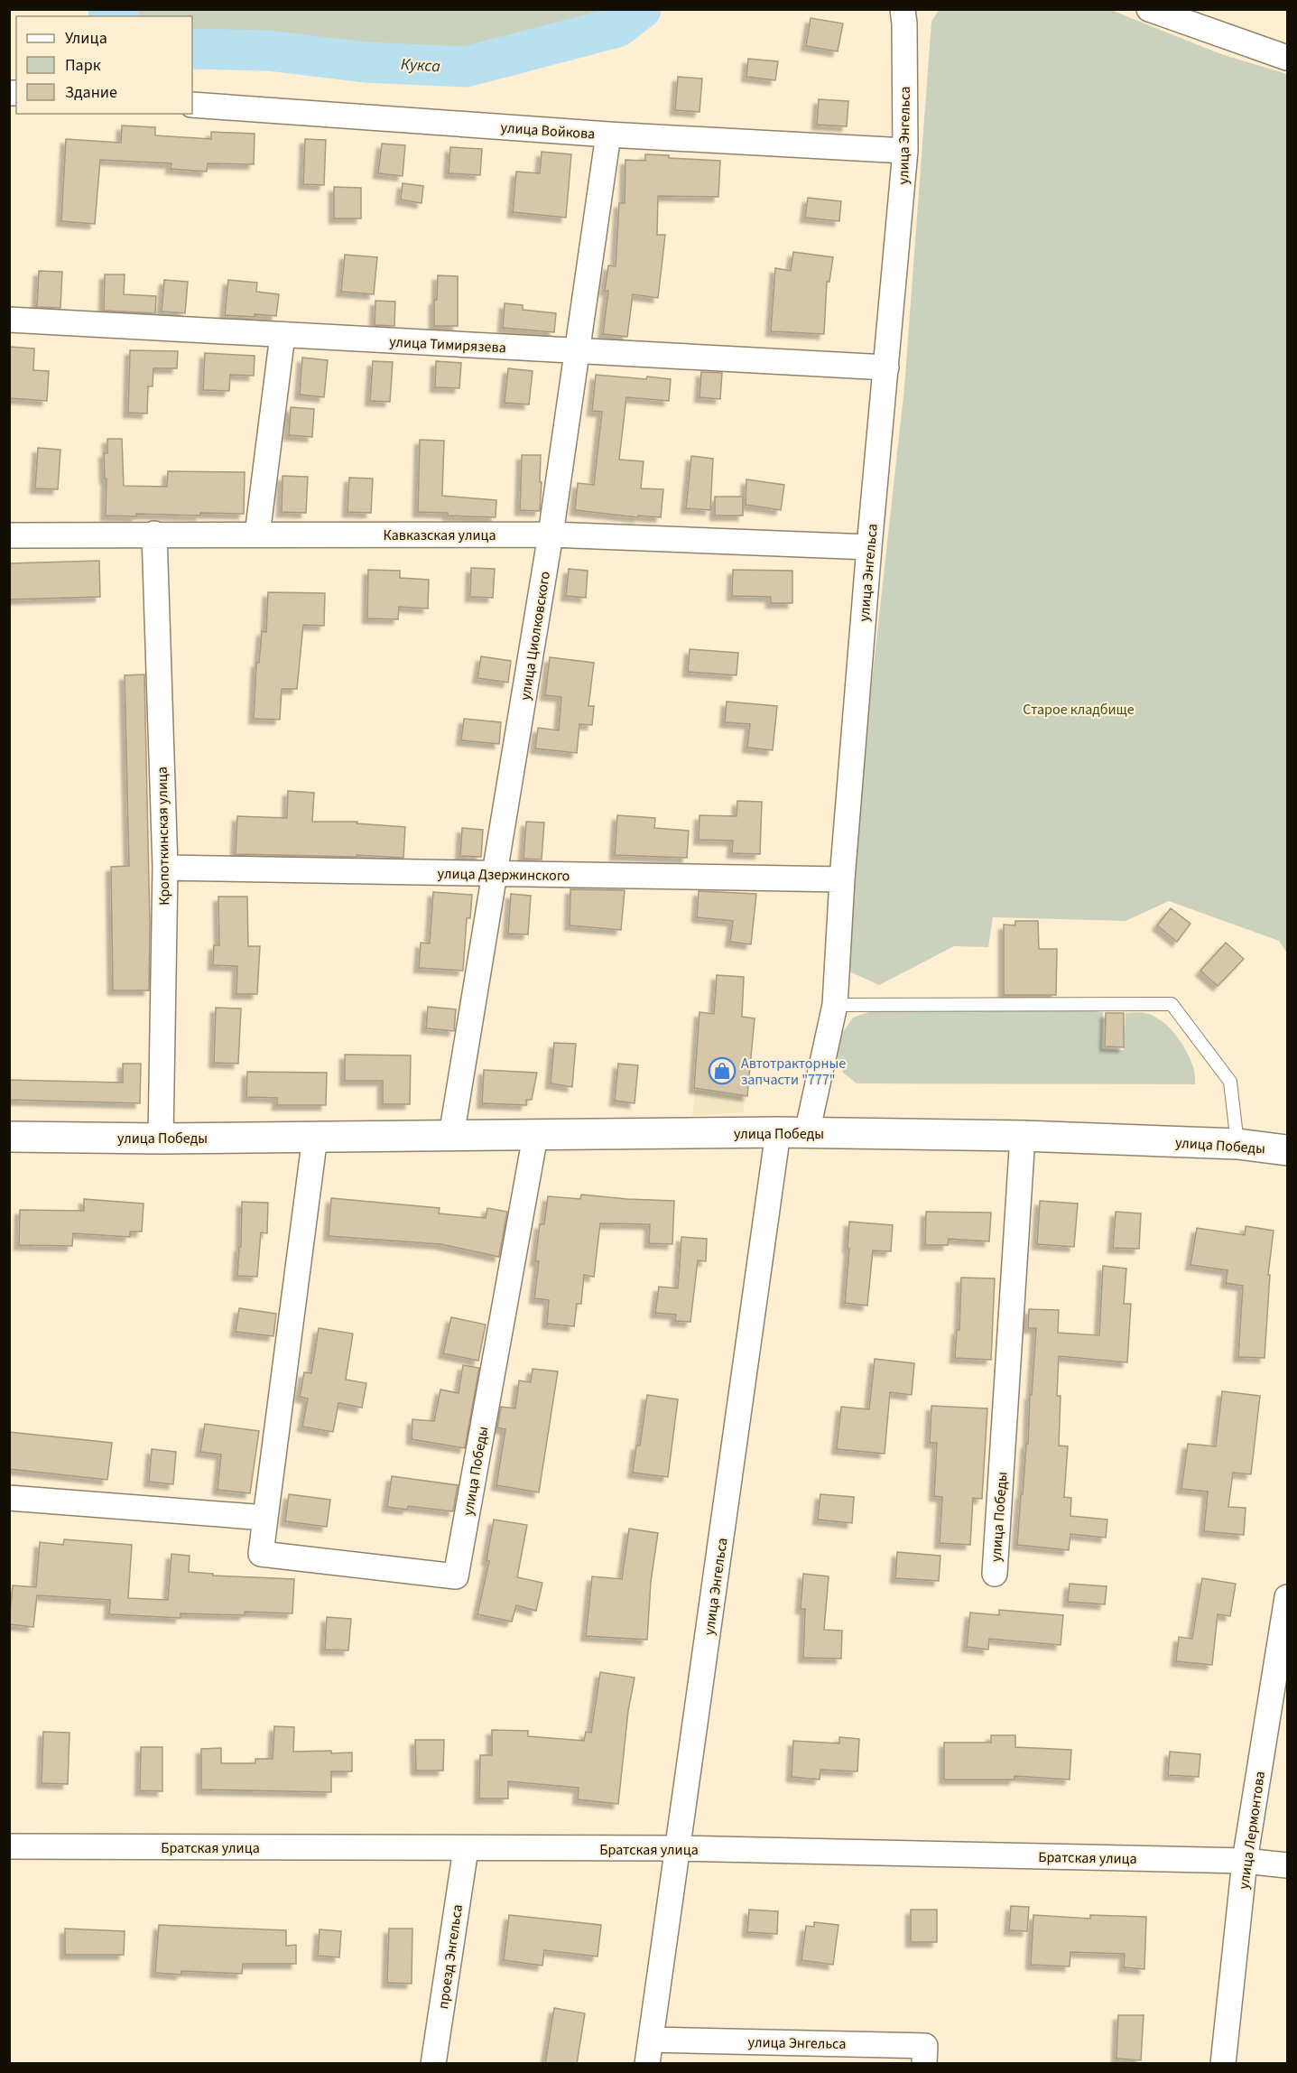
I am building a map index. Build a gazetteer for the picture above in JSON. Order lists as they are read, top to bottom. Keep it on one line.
{"streets":{"street":["улица Войкова","улица Энгельса","улица Тимирязева","Кавказская улица","улица Циолковского","Кропоткинская улица","улица Дзержинского","улица Победы","улица Лермонтова","Братская улица","проезд Энгельса"]},"crossings":[["улица Войкова","улица Энгельса"],["улица Войкова","улица Циолковского"],["улица Энгельса","улица Тимирязева"],["улица Энгельса","Кавказская улица"],["улица Энгельса","улица Дзержинского"],["улица Энгельса","улица Победы"],["улица Энгельса","Братская улица"],["улица Тимирязева","улица Циолковского"],["Кавказская улица","улица Циолковского"],["Кавказская улица","Кропоткинская улица"],["улица Циолковского","улица Дзержинского"],["улица Циолковского","улица Победы"],["Кропоткинская улица","улица Дзержинского"],["Кропоткинская улица","улица Победы"],["улица Лермонтова","Братская улица"],["Братская улица","проезд Энгельса"]],"water":["Кукса"],"parks":["Старое кладбище"],"places":{"shop":["Автотракторные запчасти \"777\""]},"legend":["Улица","Парк","Здание"]}
